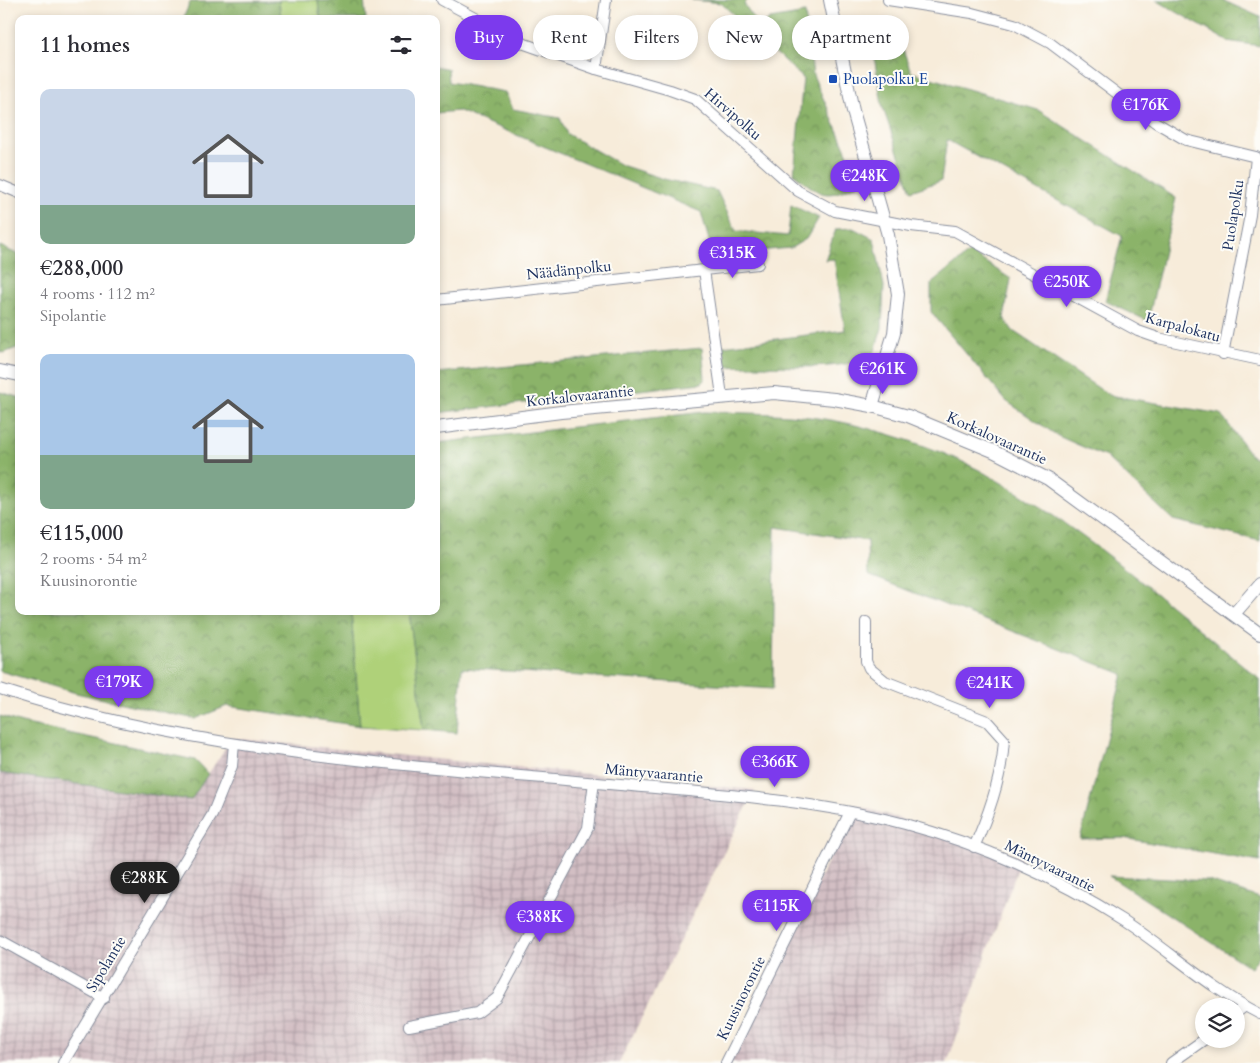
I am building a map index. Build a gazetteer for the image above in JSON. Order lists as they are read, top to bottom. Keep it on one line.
{"streets":{"street":["Hirvipolku","Puolapolku","Näädänpolku","Karpalokatu","Korkalovaarantie","Mäntyvaarantie","Sipolantie","Kuusinorontie"]},"crossings":[["Hirvipolku","Karpalokatu"],["Puolapolku","Karpalokatu"],["Mäntyvaarantie","Sipolantie"],["Mäntyvaarantie","Kuusinorontie"]],"places":{"transit":["Puolapolku E"]},"page":{"chip":["Buy","Rent","Filters","New","Apartment"],"heading":"11 homes","list":[{"name":"€288,000","note":"4 rooms · 112 m² · Sipolantie"},{"name":"€115,000","note":"2 rooms · 54 m² · Kuusinorontie"}],"price":["€176K","€248K","€315K","€250K","€261K","€179K","€241K","€366K","€288K","€115K","€388K"]}}
